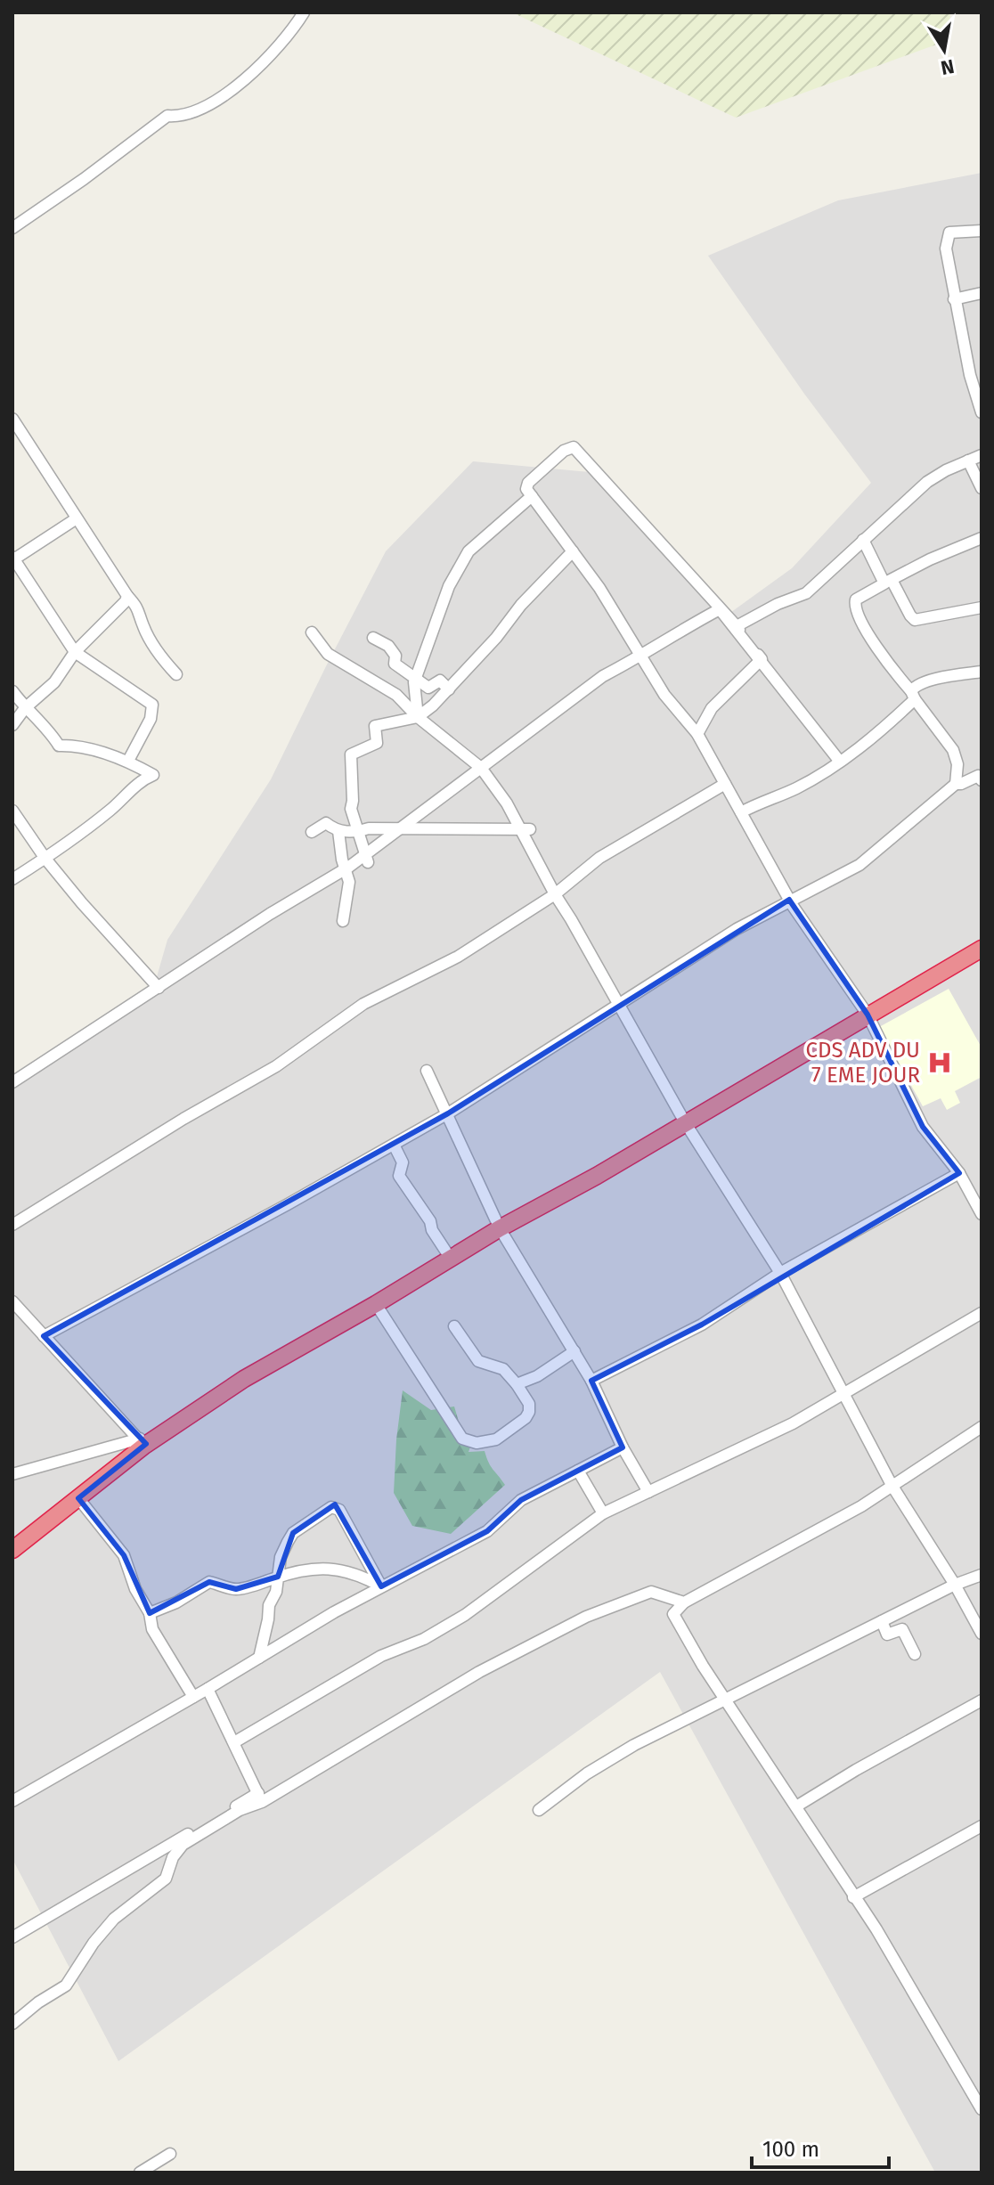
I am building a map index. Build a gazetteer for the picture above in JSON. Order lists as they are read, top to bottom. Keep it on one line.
{"places":{"hospital":["CDS ADV DU 7 EME JOUR"]},"scale_bar":"100 m","north":"bottom"}
